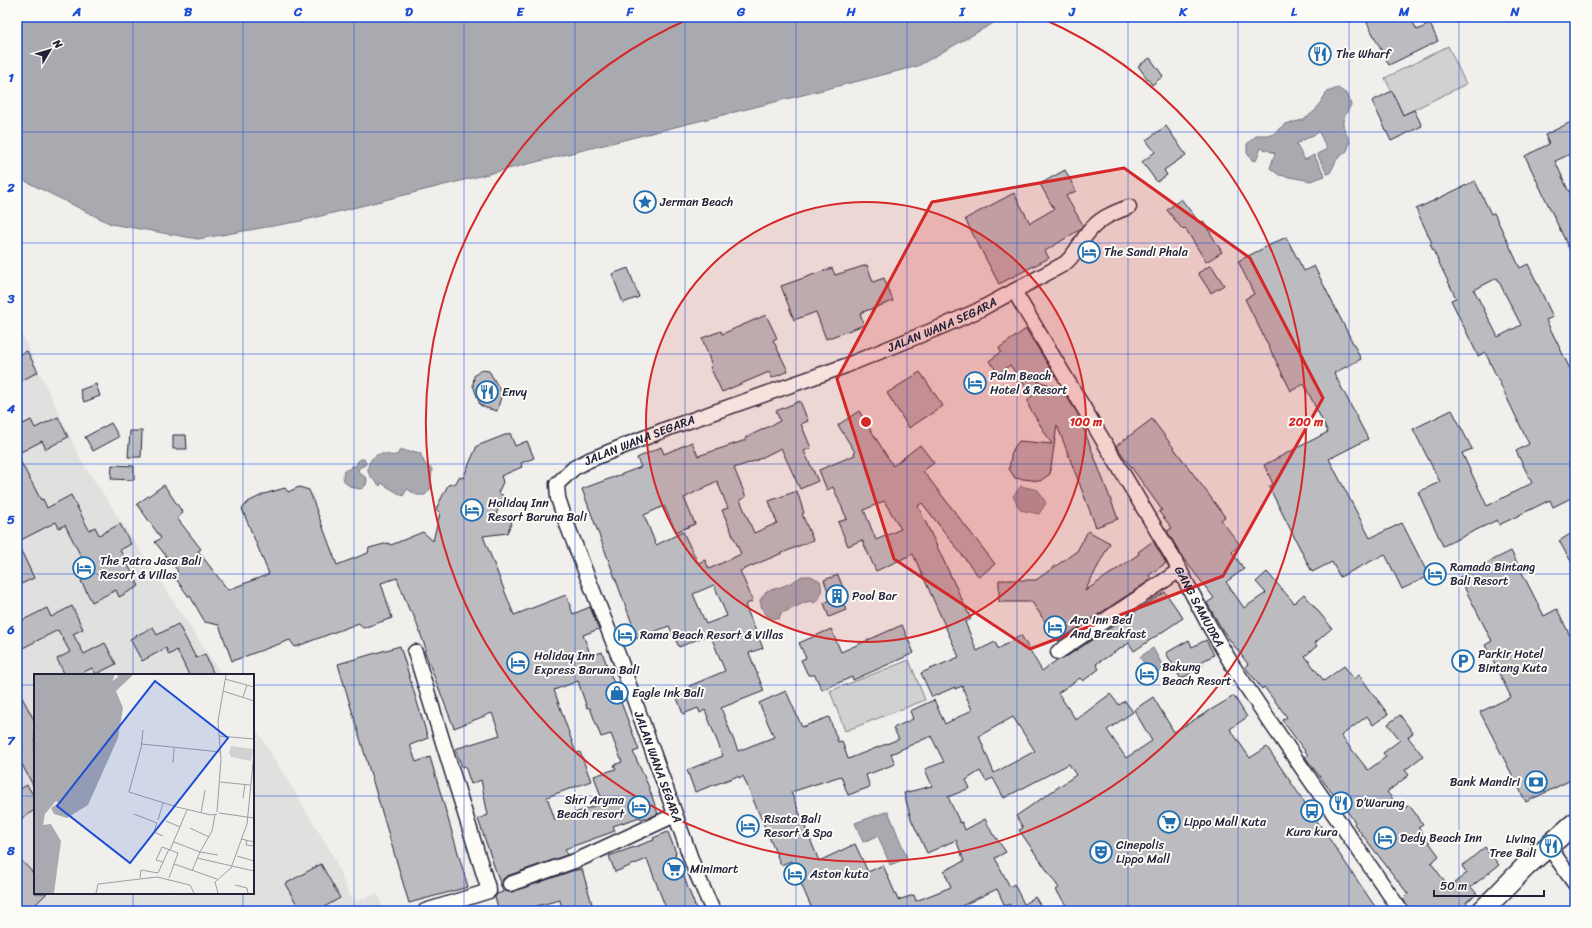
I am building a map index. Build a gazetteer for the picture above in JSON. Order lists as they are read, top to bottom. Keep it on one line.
{"streets":{"street":["JALAN WANA SEGARA","GANG SAMUDRA"]},"crossings":[["JALAN WANA SEGARA","GANG SAMUDRA"]],"places":{"restaurant":["The Wharf","Envy","D’Warung","Living Tree Bali"],"place":["Jerman Beach"],"hotel":["The Sandi Phala","Palm Beach Hotel & Resort","Holiday Inn Resort Baruna Bali","The Patra Jasa Bali Resort & Villas","Ramada Bintang Bali Resort","Ara Inn Bed And Breakfast","Rama Beach Resort & Villas","Holiday Inn Express Baruna Bali","Bakung Beach Resort","Shri Aryma Beach resort","Risata Bali Resort & Spa","Dedy Beach Inn","Aston kuta"],"building":["Pool Bar"],"parking":["Parkir Hotel Bintang Kuta"],"shop":["Eagle Ink Bali"],"bank":["Bank Mandiri"],"bus stop":["Kura kura"],"supermarket":["Lippo Mall Kuta","Minimart"],"theatre":["Cinepolis Lippo Mall"]},"scale_bar":"50 m","north":"top right","grid":{"columns":["A","B","C","D","E","F","G","H","I","J","K","L","M","N"],"rows":["1","2","3","4","5","6","7","8"]},"rings":["100 m","200 m"]}
